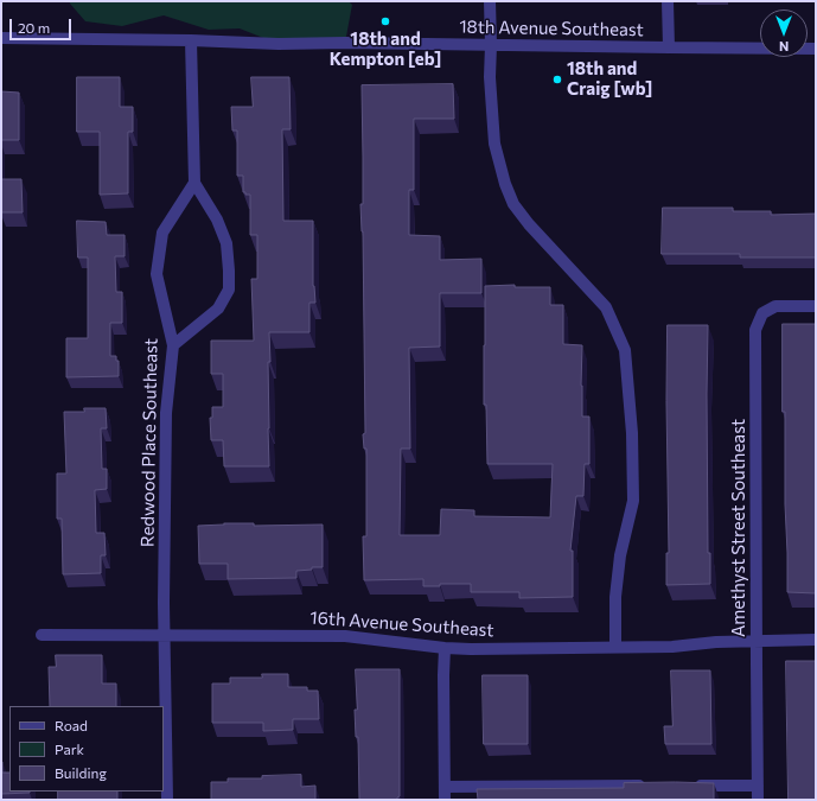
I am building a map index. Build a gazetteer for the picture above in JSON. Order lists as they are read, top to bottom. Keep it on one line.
{"streets":{"street":["18th Avenue Southeast","Redwood Place Southeast","Amethyst Street Southeast","16th Avenue Southeast"]},"crossings":[["Redwood Place Southeast","16th Avenue Southeast"],["Amethyst Street Southeast","16th Avenue Southeast"]],"places":["18th and Kempton [eb]","18th and Craig [wb]"],"legend":["Road","Park","Building"],"scale_bar":"20 m","north":"bottom"}
